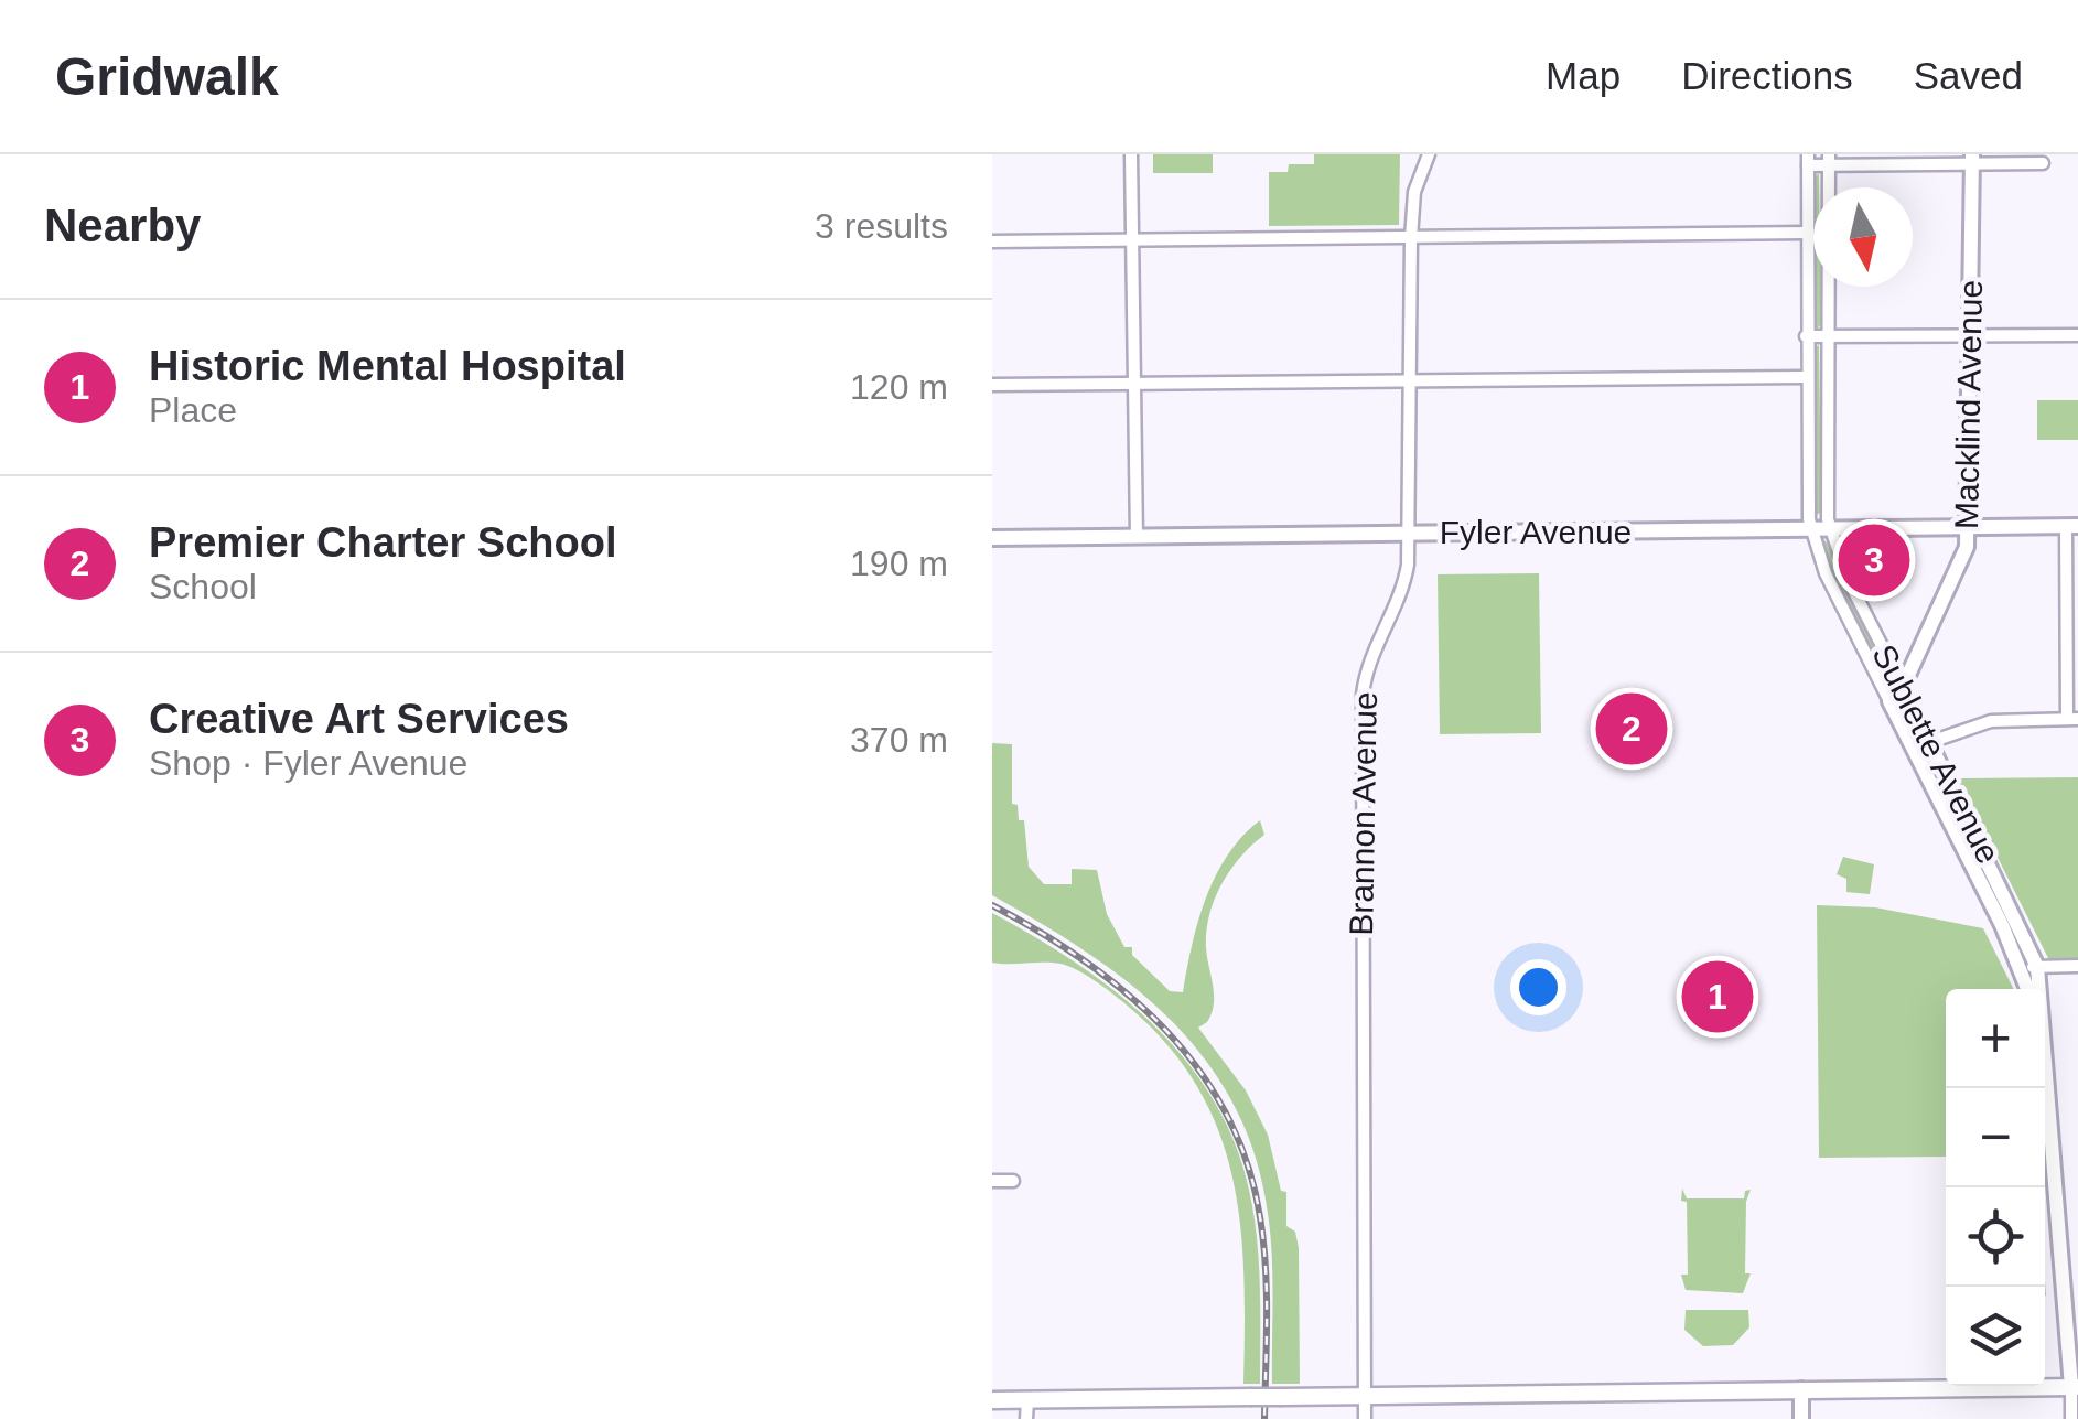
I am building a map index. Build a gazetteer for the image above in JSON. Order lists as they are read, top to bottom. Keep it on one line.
{"streets":{"street":["Macklind Avenue","Fyler Avenue","Sublette Avenue","Brannon Avenue"]},"crossings":[["Macklind Avenue","Fyler Avenue"],["Macklind Avenue","Sublette Avenue"],["Fyler Avenue","Sublette Avenue"],["Fyler Avenue","Brannon Avenue"]],"north":"bottom","page":{"header":"Gridwalk","nav":["Map","Directions","Saved"],"heading":["Nearby","3 results"],"list":[{"mark":"1","name":"Historic Mental Hospital","note":"Place","value":"120 m"},{"mark":"2","name":"Premier Charter School","note":"School","value":"190 m"},{"mark":"3","name":"Creative Art Services","note":"Shop · Fyler Avenue","value":"370 m"}],"pins":["3","2","1"],"map_buttons":["+","−"]}}
